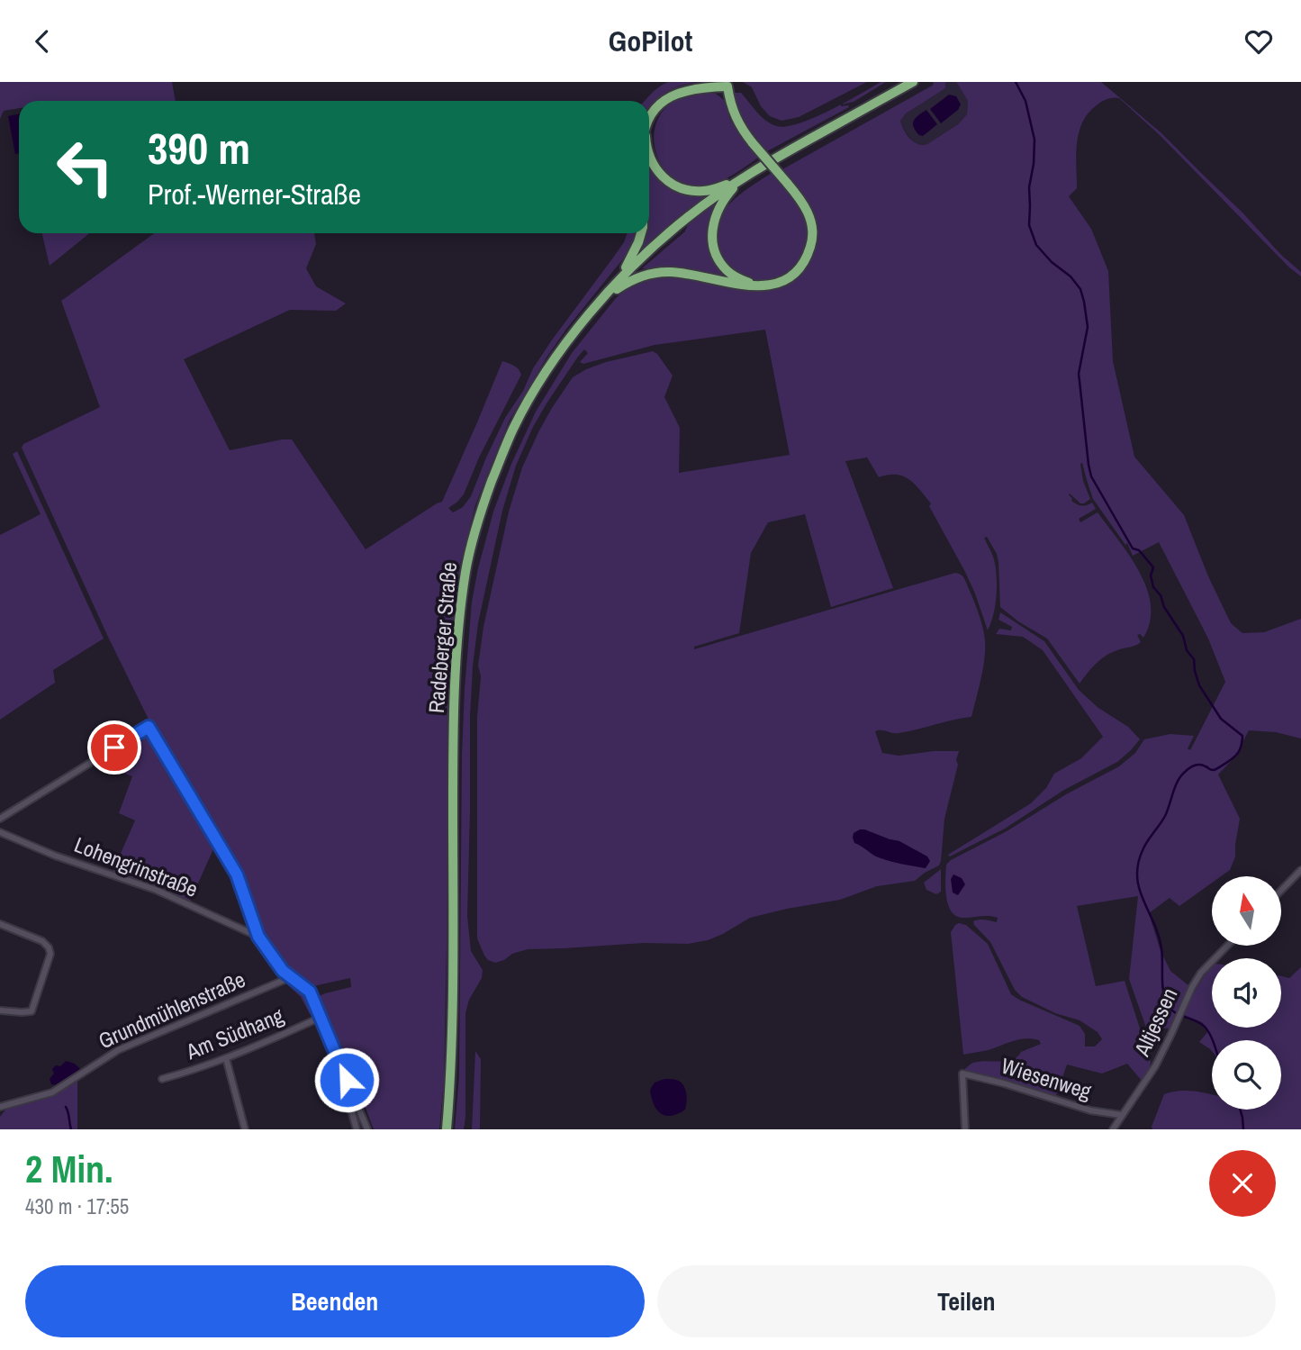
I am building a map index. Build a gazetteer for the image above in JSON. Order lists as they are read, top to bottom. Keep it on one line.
{"streets":{"highway":["Radeberger Straße"],"street":["Lohengrinstraße","Grundmühlenstraße","Altjessen","Am Südhang","Wiesenweg"]},"crossings":[["Altjessen","Wiesenweg"]],"north":"top","page":{"header":"GoPilot","turn":["390 m","Prof.-Werner-Straße"],"heading":["2 Min.","430 m · 17:55"],"buttons":["Beenden","Teilen"]}}
